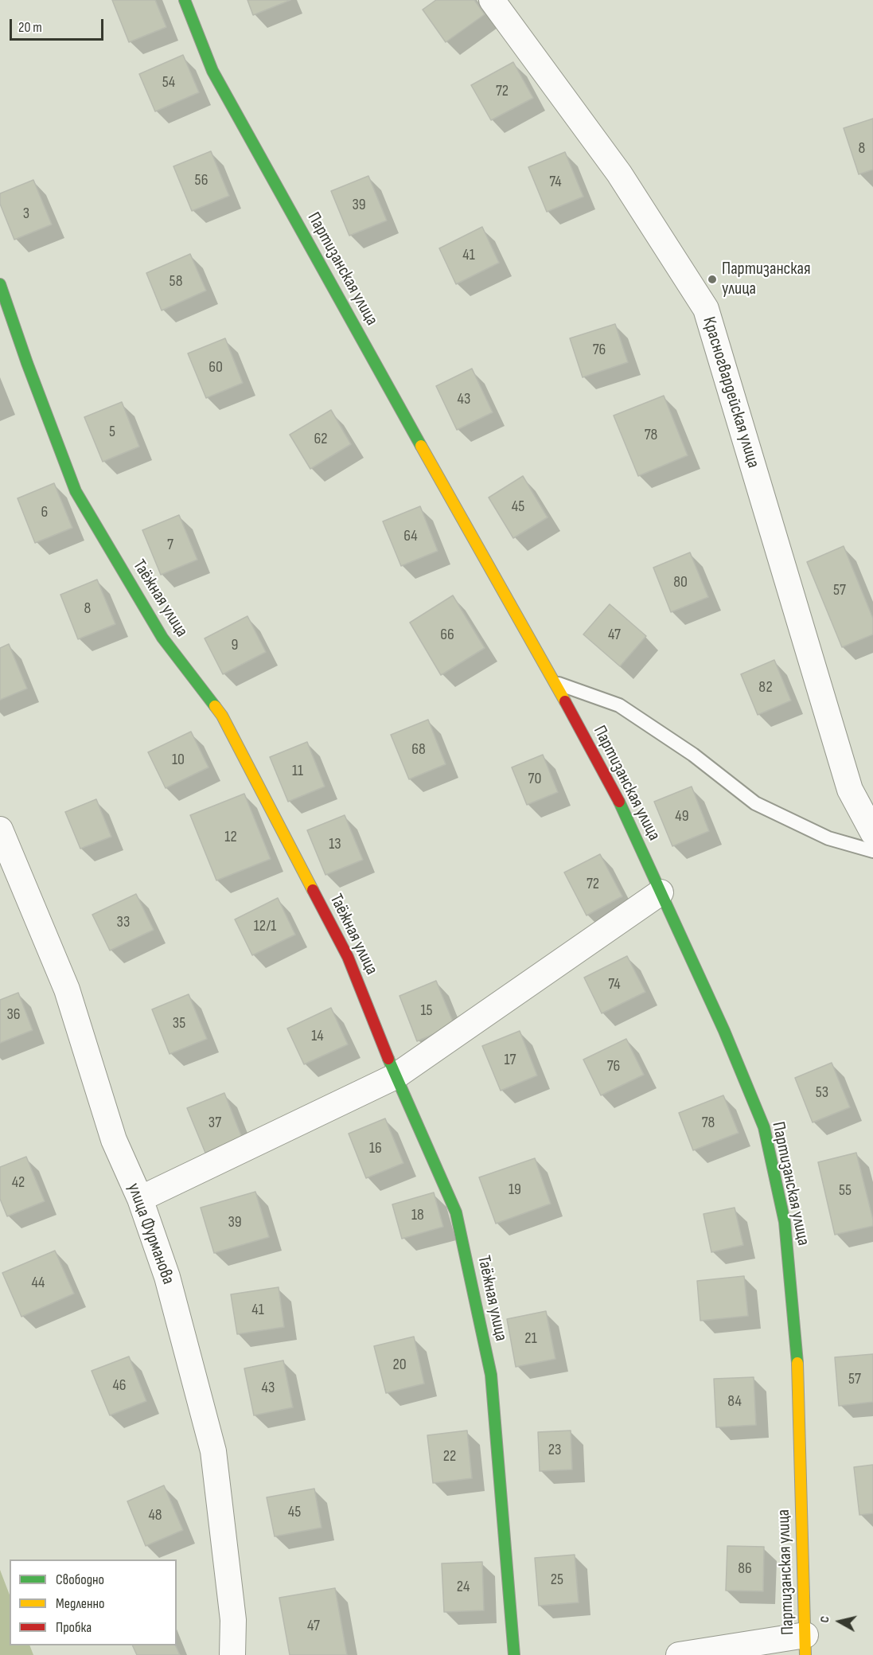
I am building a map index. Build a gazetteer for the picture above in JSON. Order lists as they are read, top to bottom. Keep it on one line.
{"streets":{"street":["Партизанская улица","Красногвардейская улица","Таёжная улица","улица Фурманова"]},"places":["Партизанская улица"],"house_numbers":["54","72","8","56","74","39","3","41","58","76","60","43","5","78","62","45","6","64","7","80","57","8","66","47","9","82","68","10","11","70","49","12","13","72","33","12/1","74","15","36","35","14","17","76","53","37","78","16","42","19","55","18","39","44","41","21","20","57","46","43","84","23","22","45","48","86","25","24","47"],"legend":["Свободно","Медленно","Пробка"],"scale_bar":"20 m","north":"left"}
